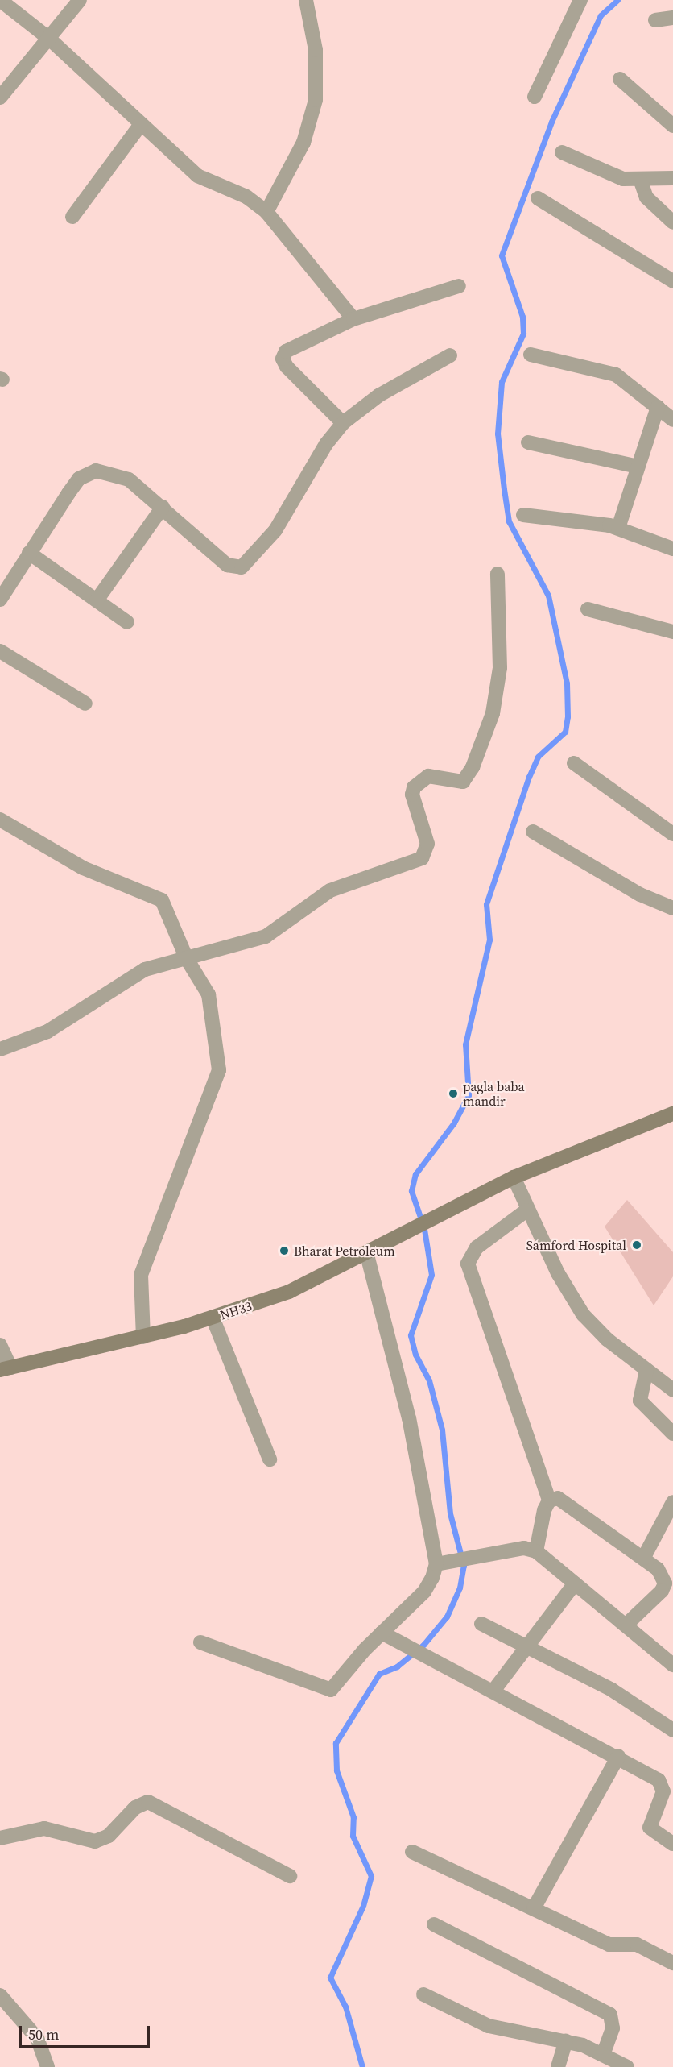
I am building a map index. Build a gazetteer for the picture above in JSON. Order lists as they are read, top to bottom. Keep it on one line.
{"streets":{"main road":["NH33"]},"places":["pagla baba mandir","Samford Hospital","Bharat Petroleum"],"scale_bar":"50 m"}
